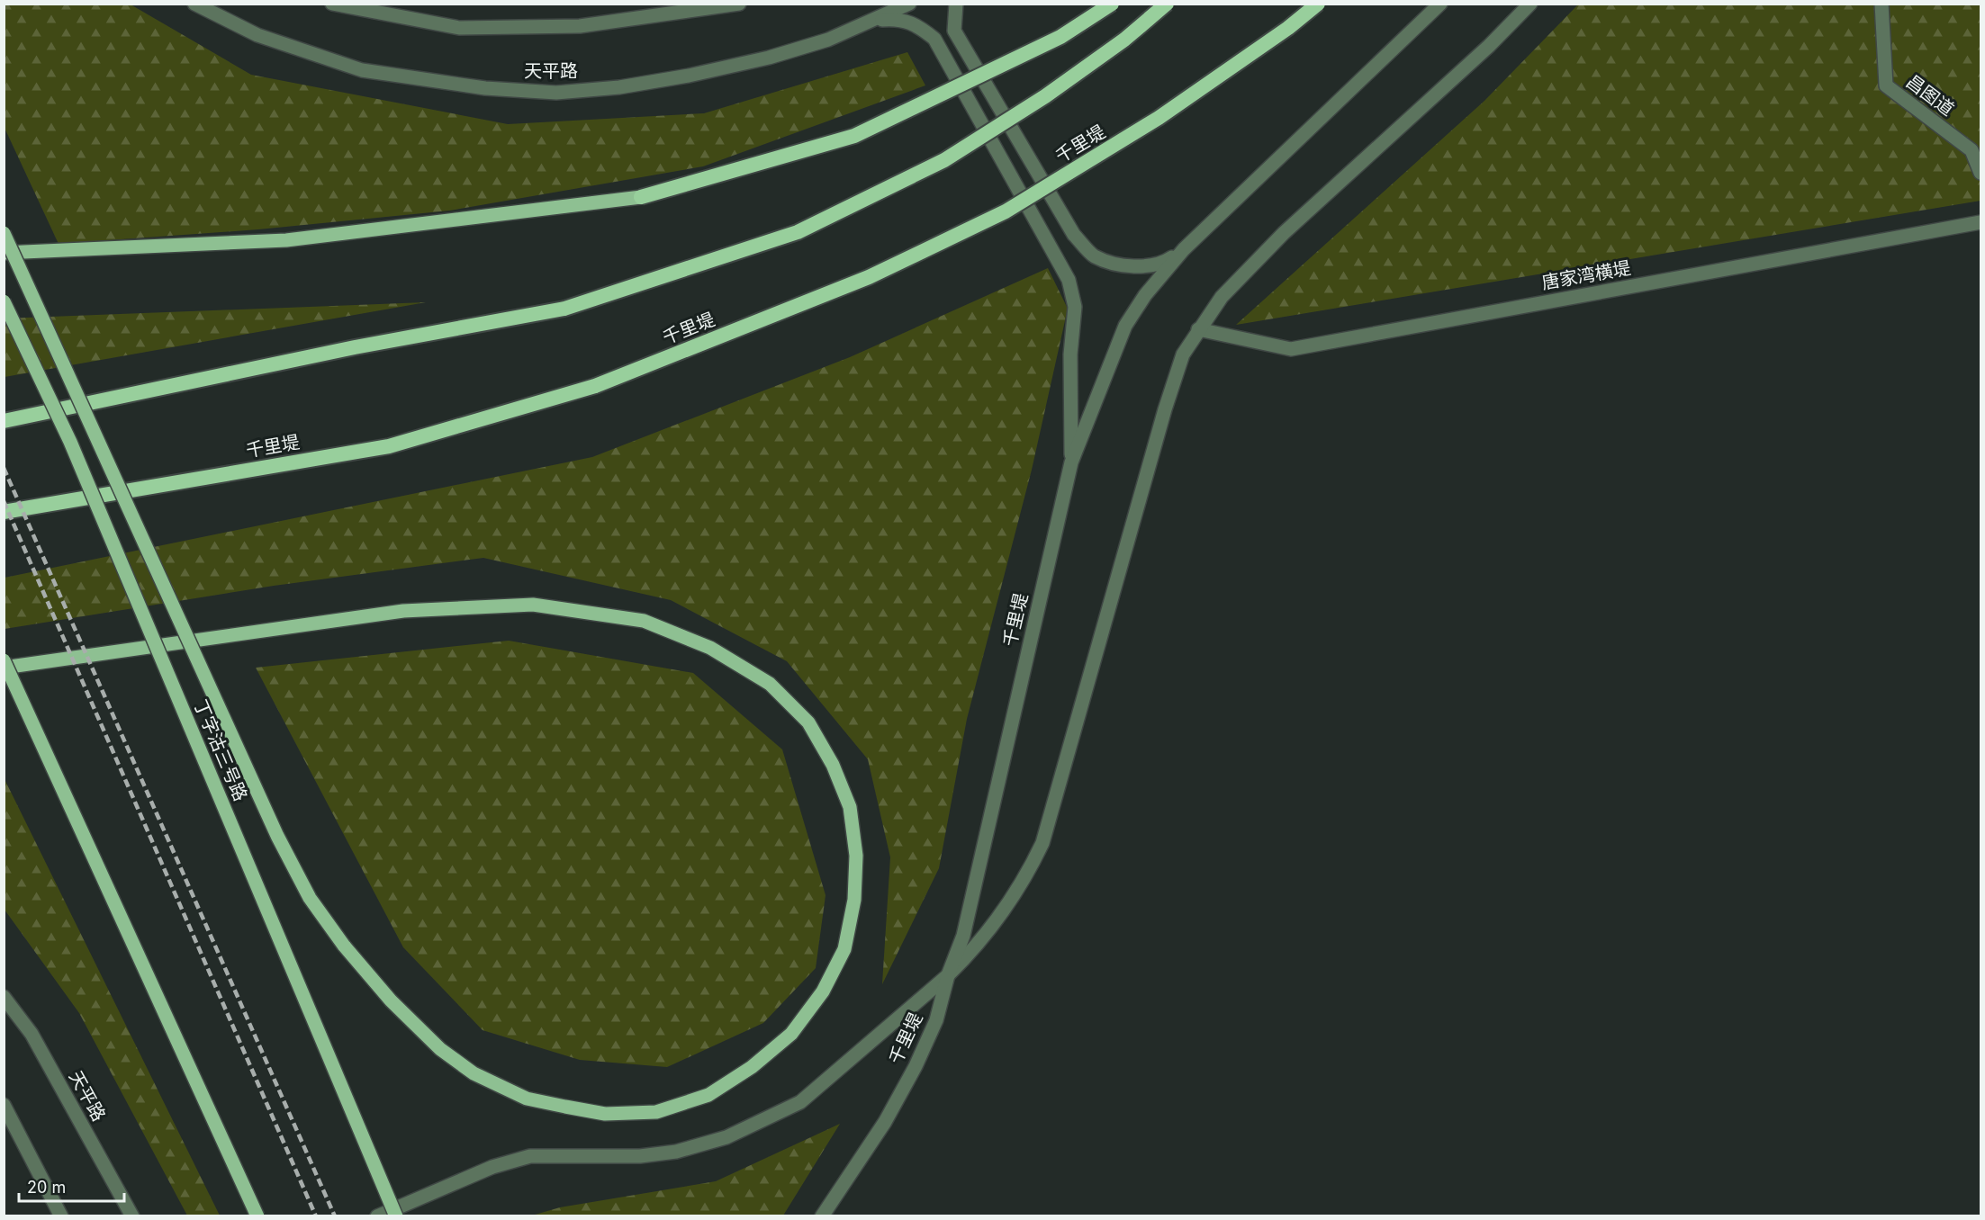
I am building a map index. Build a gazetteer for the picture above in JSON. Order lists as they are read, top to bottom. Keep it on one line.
{"streets":{"highway":["千里堤"],"main road":["丁字沽三号路"],"street":["天平路","昌图道","唐家湾横堤"]},"scale_bar":"20 m"}
